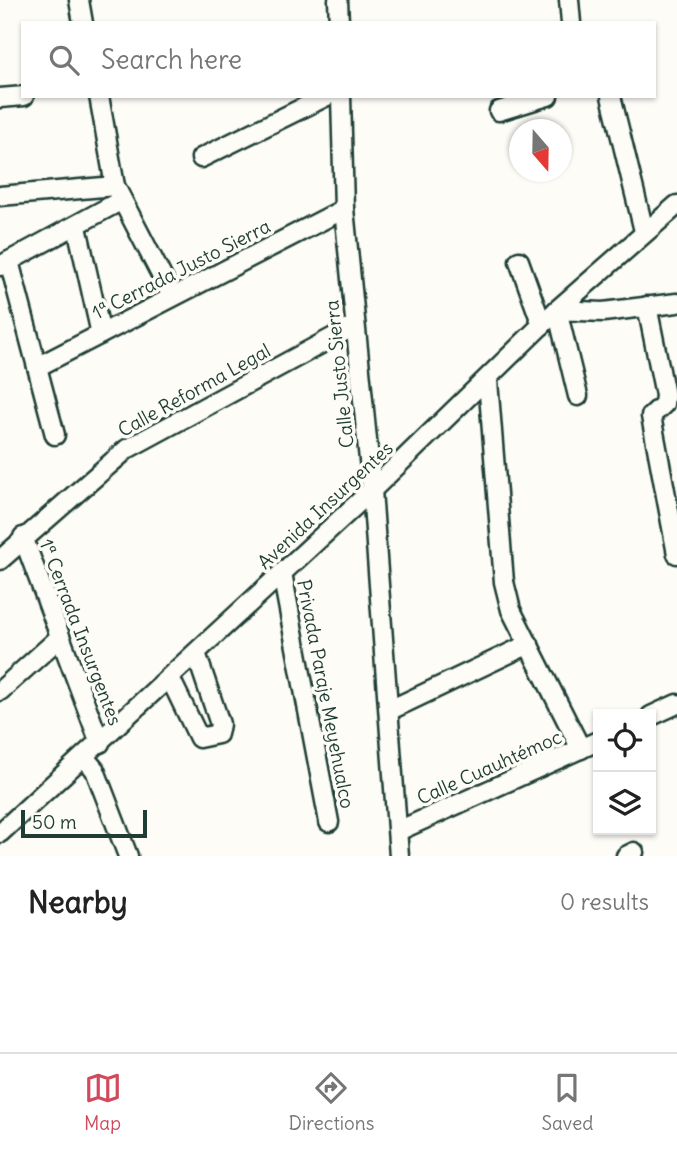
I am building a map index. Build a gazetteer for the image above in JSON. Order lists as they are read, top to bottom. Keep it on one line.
{"streets":{"street":["1ª Cerrada Justo Sierra","Calle Justo Sierra","Calle Reforma Legal","Avenida Insurgentes","1ª Cerrada Insurgentes","Privada Paraje Meyehualco","Calle Cuauhtémoc"]},"crossings":[["1ª Cerrada Justo Sierra","Calle Justo Sierra"],["Calle Justo Sierra","Calle Reforma Legal"],["Calle Justo Sierra","Avenida Insurgentes"],["Calle Justo Sierra","Calle Cuauhtémoc"],["Calle Reforma Legal","1ª Cerrada Insurgentes"],["Avenida Insurgentes","1ª Cerrada Insurgentes"],["Avenida Insurgentes","Privada Paraje Meyehualco"]],"scale_bar":"50 m","north":"bottom","page":{"search":"Search here","scale":"50 m","heading":["Nearby","0 results"],"nav":["Map","Directions","Saved"]}}
